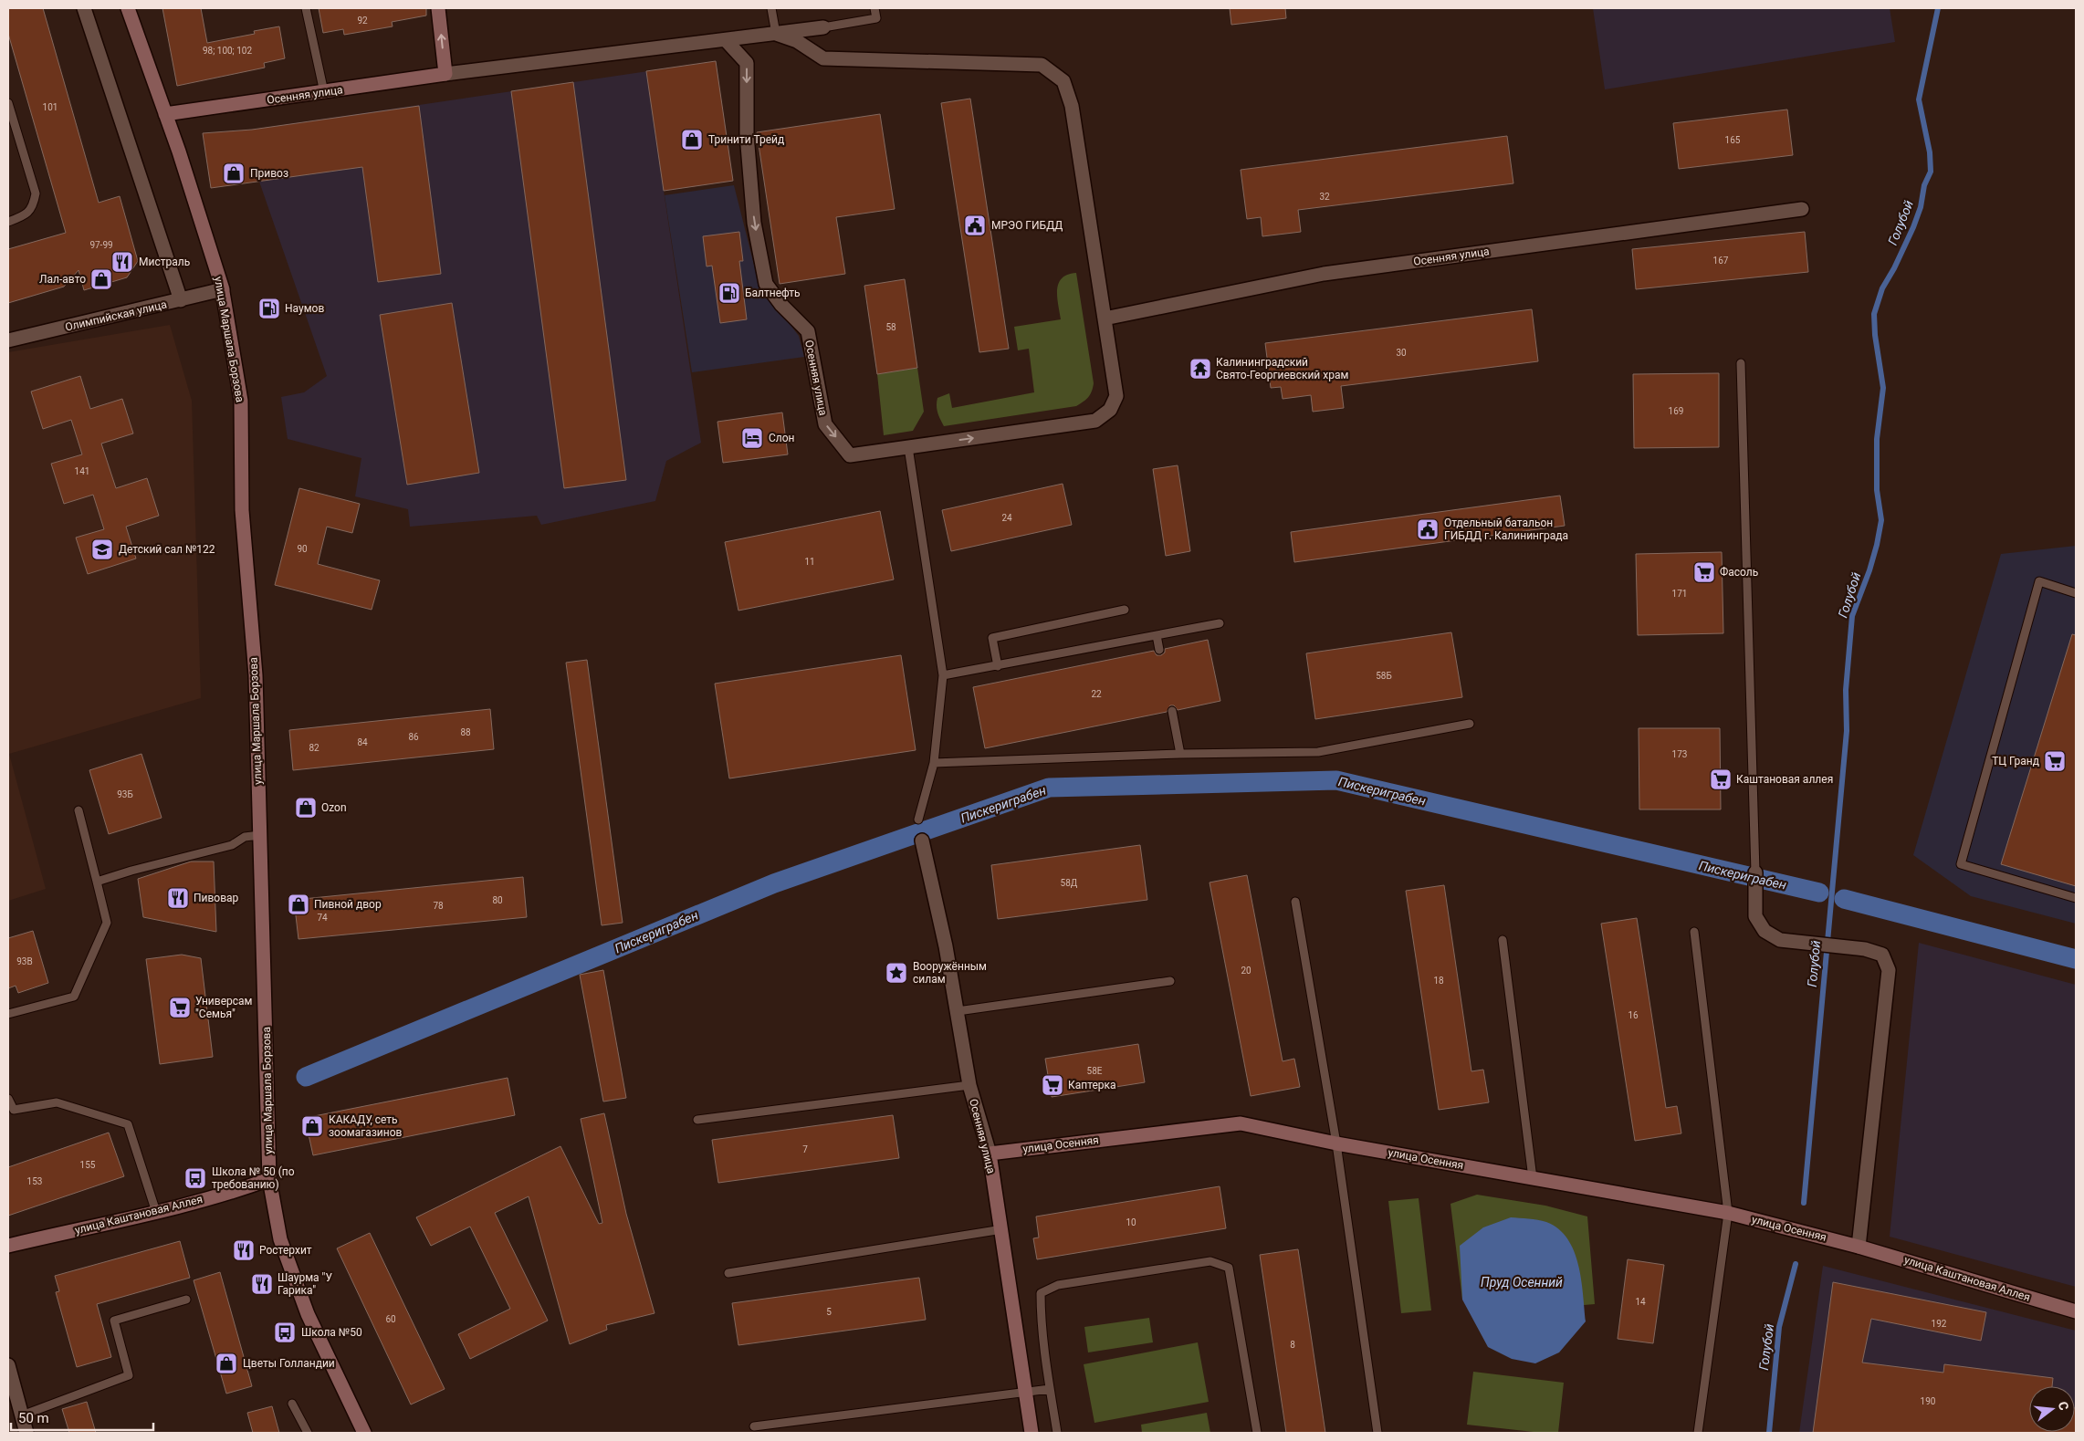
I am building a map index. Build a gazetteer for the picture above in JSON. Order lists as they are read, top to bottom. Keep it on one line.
{"streets":{"street":["Осенняя улица","Олимпийская улица","улица Маршала Борзова","улица Осенняя","улица Каштановая Аллея"]},"crossings":[["Осенняя улица","улица Маршала Борзова"],["Осенняя улица","улица Осенняя"],["Олимпийская улица","улица Маршала Борзова"],["улица Маршала Борзова","улица Каштановая Аллея"],["улица Осенняя","улица Каштановая Аллея"]],"water":["Голубой","Пискериграбен","Пруд Осенний"],"places":{"shop":["Тринити Трейд","Привоз","Лал-авто","Ozon","Пивной двор","КАКАДУ, сеть зоомагазинов","Цветы Голландии"],"public building":["МРЭО ГИБДД","Отдельный батальон ГИБДД г. Калининграда"],"restaurant":["Мистраль","Пивовар","Ростерхит","Шаурма \"У Гарика\""],"fuel station":["Балтнефть","Наумов"],"temple":["Калининградский Свято-Георгиевский храм"],"hotel":["Слон"],"school or university":["Детский сал №122"],"supermarket":["Фасоль","ТЦ Гранд","Каштановая аллея","Универсам \"Семья\"","Каптерка"],"place":["Вооружённым силам"],"bus stop":["Школа № 50 (по требованию)","Школа №50"]},"house_numbers":["92","98; 100; 102","101","165","32","97-99","167","58","30","169","141","24","90","11","171","58Б","22","88","86","84","82","173","93Б","58Д","80","78","74","93В","20","18","16","58Е","7","155","153","10","14","5","60","192","8","190"],"scale_bar":"50 m","north":"right"}
